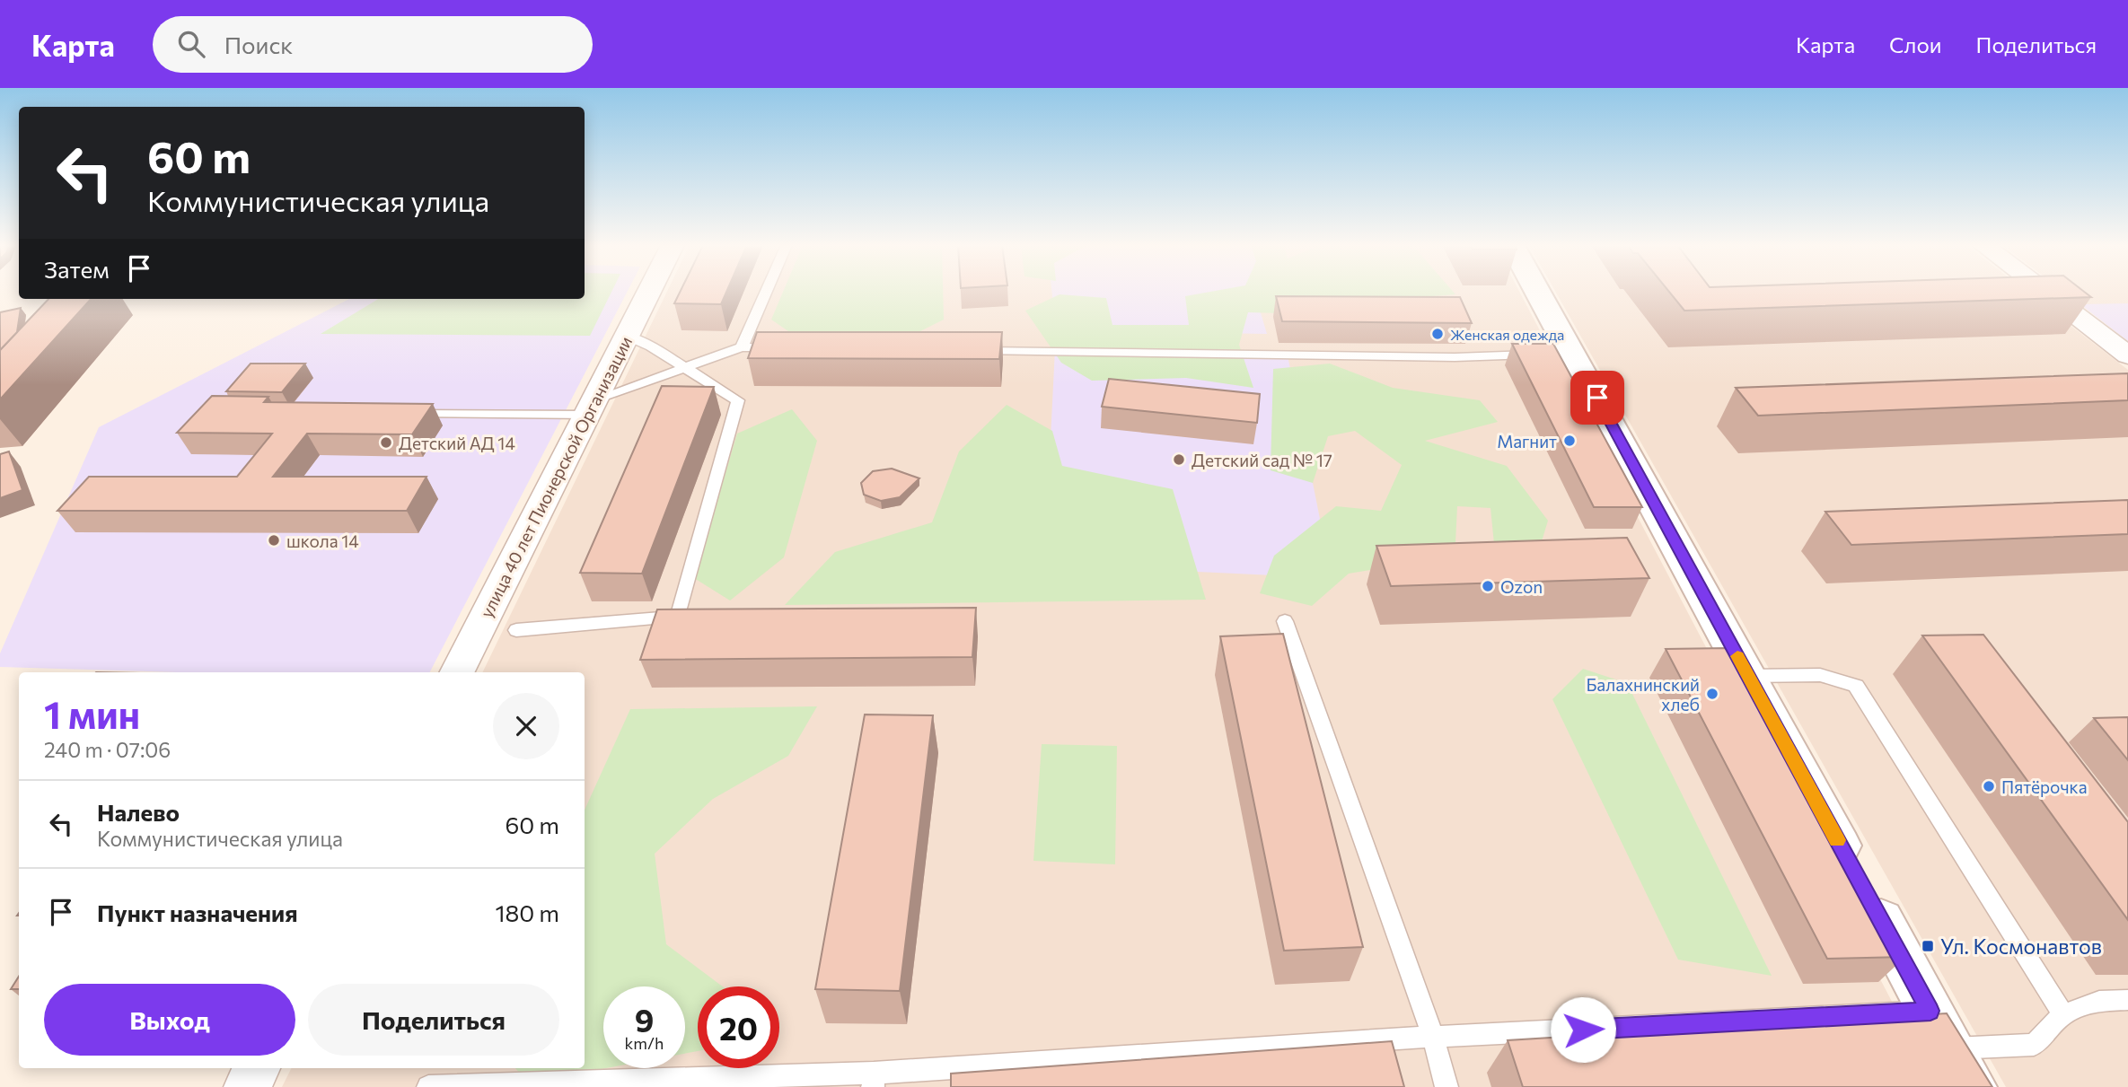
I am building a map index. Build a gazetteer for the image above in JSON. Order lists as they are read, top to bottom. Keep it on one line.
{"streets":{"street":["улица 40 лет Пионерской Организации"]},"places":{"other":["Женская одежда","Магнит","Детский АД 14","Детский сад № 17","школа 14","Ozon","Балахнинский хлеб","Пятёрочка"],"transit":["Ул. Космонавтов"]},"page":{"header":"Карта","search":"Поиск","nav":["Карта","Слои","Поделиться"],"turn":["60 m","Коммунистическая улица"],"then":"Затем","heading":["1 мин","240 m · 07:06"],"list":[{"name":"Налево","note":"Коммунистическая улица","value":"60 m"},{"name":"Пункт назначения","value":"180 m"}],"buttons":["Выход","Поделиться"],"speed":"9 km/h","limit":"20"}}
